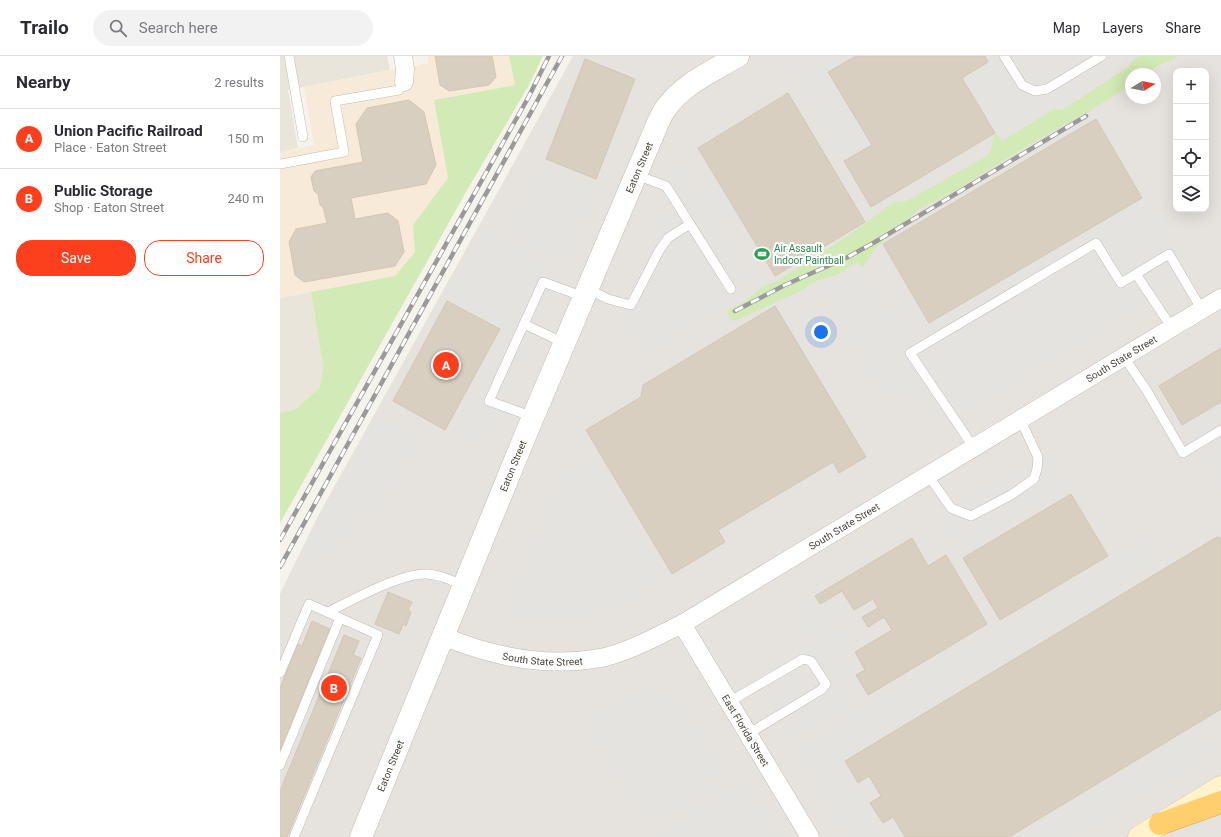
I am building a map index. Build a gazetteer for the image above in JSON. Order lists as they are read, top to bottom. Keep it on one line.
{"streets":{"street":["Eaton Street","South State Street","East Florida Street"]},"crossings":[["Eaton Street","South State Street"],["South State Street","East Florida Street"]],"places":{"sports":["Air Assault Indoor Paintball"]},"north":"right","page":{"header":"Trailo","search":"Search here","nav":["Map","Layers","Share"],"heading":["Nearby","2 results"],"map_buttons":["+","−"],"list":[{"mark":"A","name":"Union Pacific Railroad","note":"Place · Eaton Street","value":"150 m"},{"mark":"B","name":"Public Storage","note":"Shop · Eaton Street","value":"240 m"}],"buttons":["Save","Share"],"pins":["A","B"]}}
